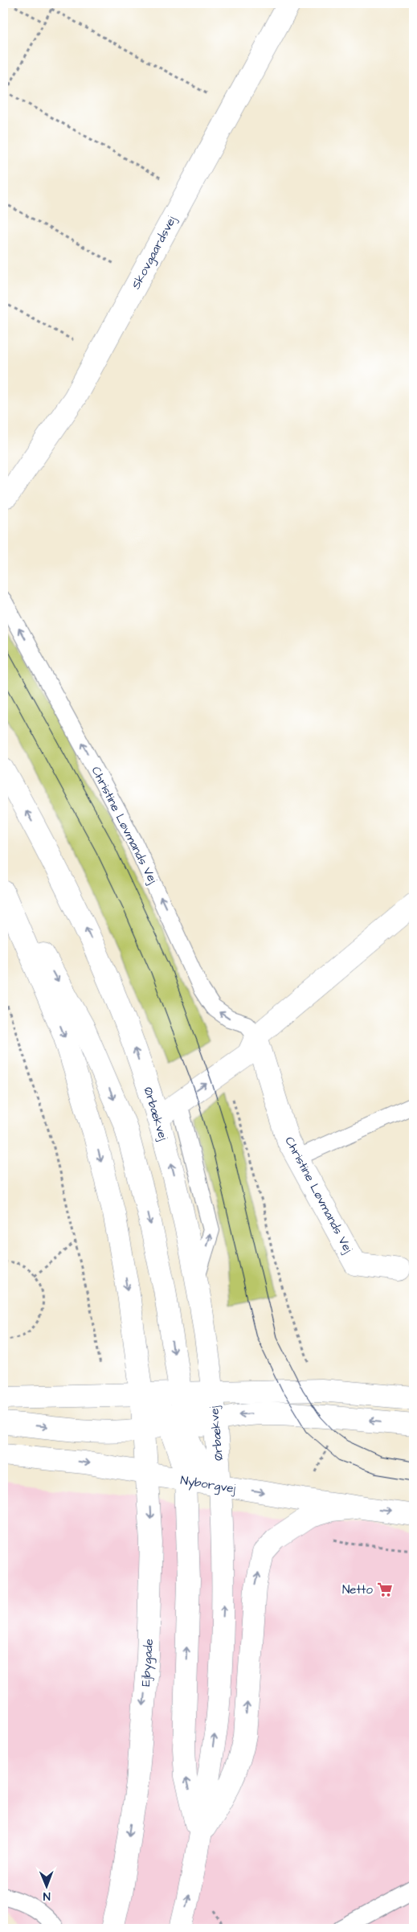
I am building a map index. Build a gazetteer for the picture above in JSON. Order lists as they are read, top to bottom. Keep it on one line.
{"streets":{"main road":["Skovgaardsvej","Christine Løvmands Vej","Ørbækvej","Nyborgvej","Ejbygade"]},"crossings":[["Ørbækvej","Nyborgvej"],["Nyborgvej","Ejbygade"]],"one_way":["Christine Løvmands Vej"],"places":{"supermarket":["Netto"]},"north":"bottom"}
